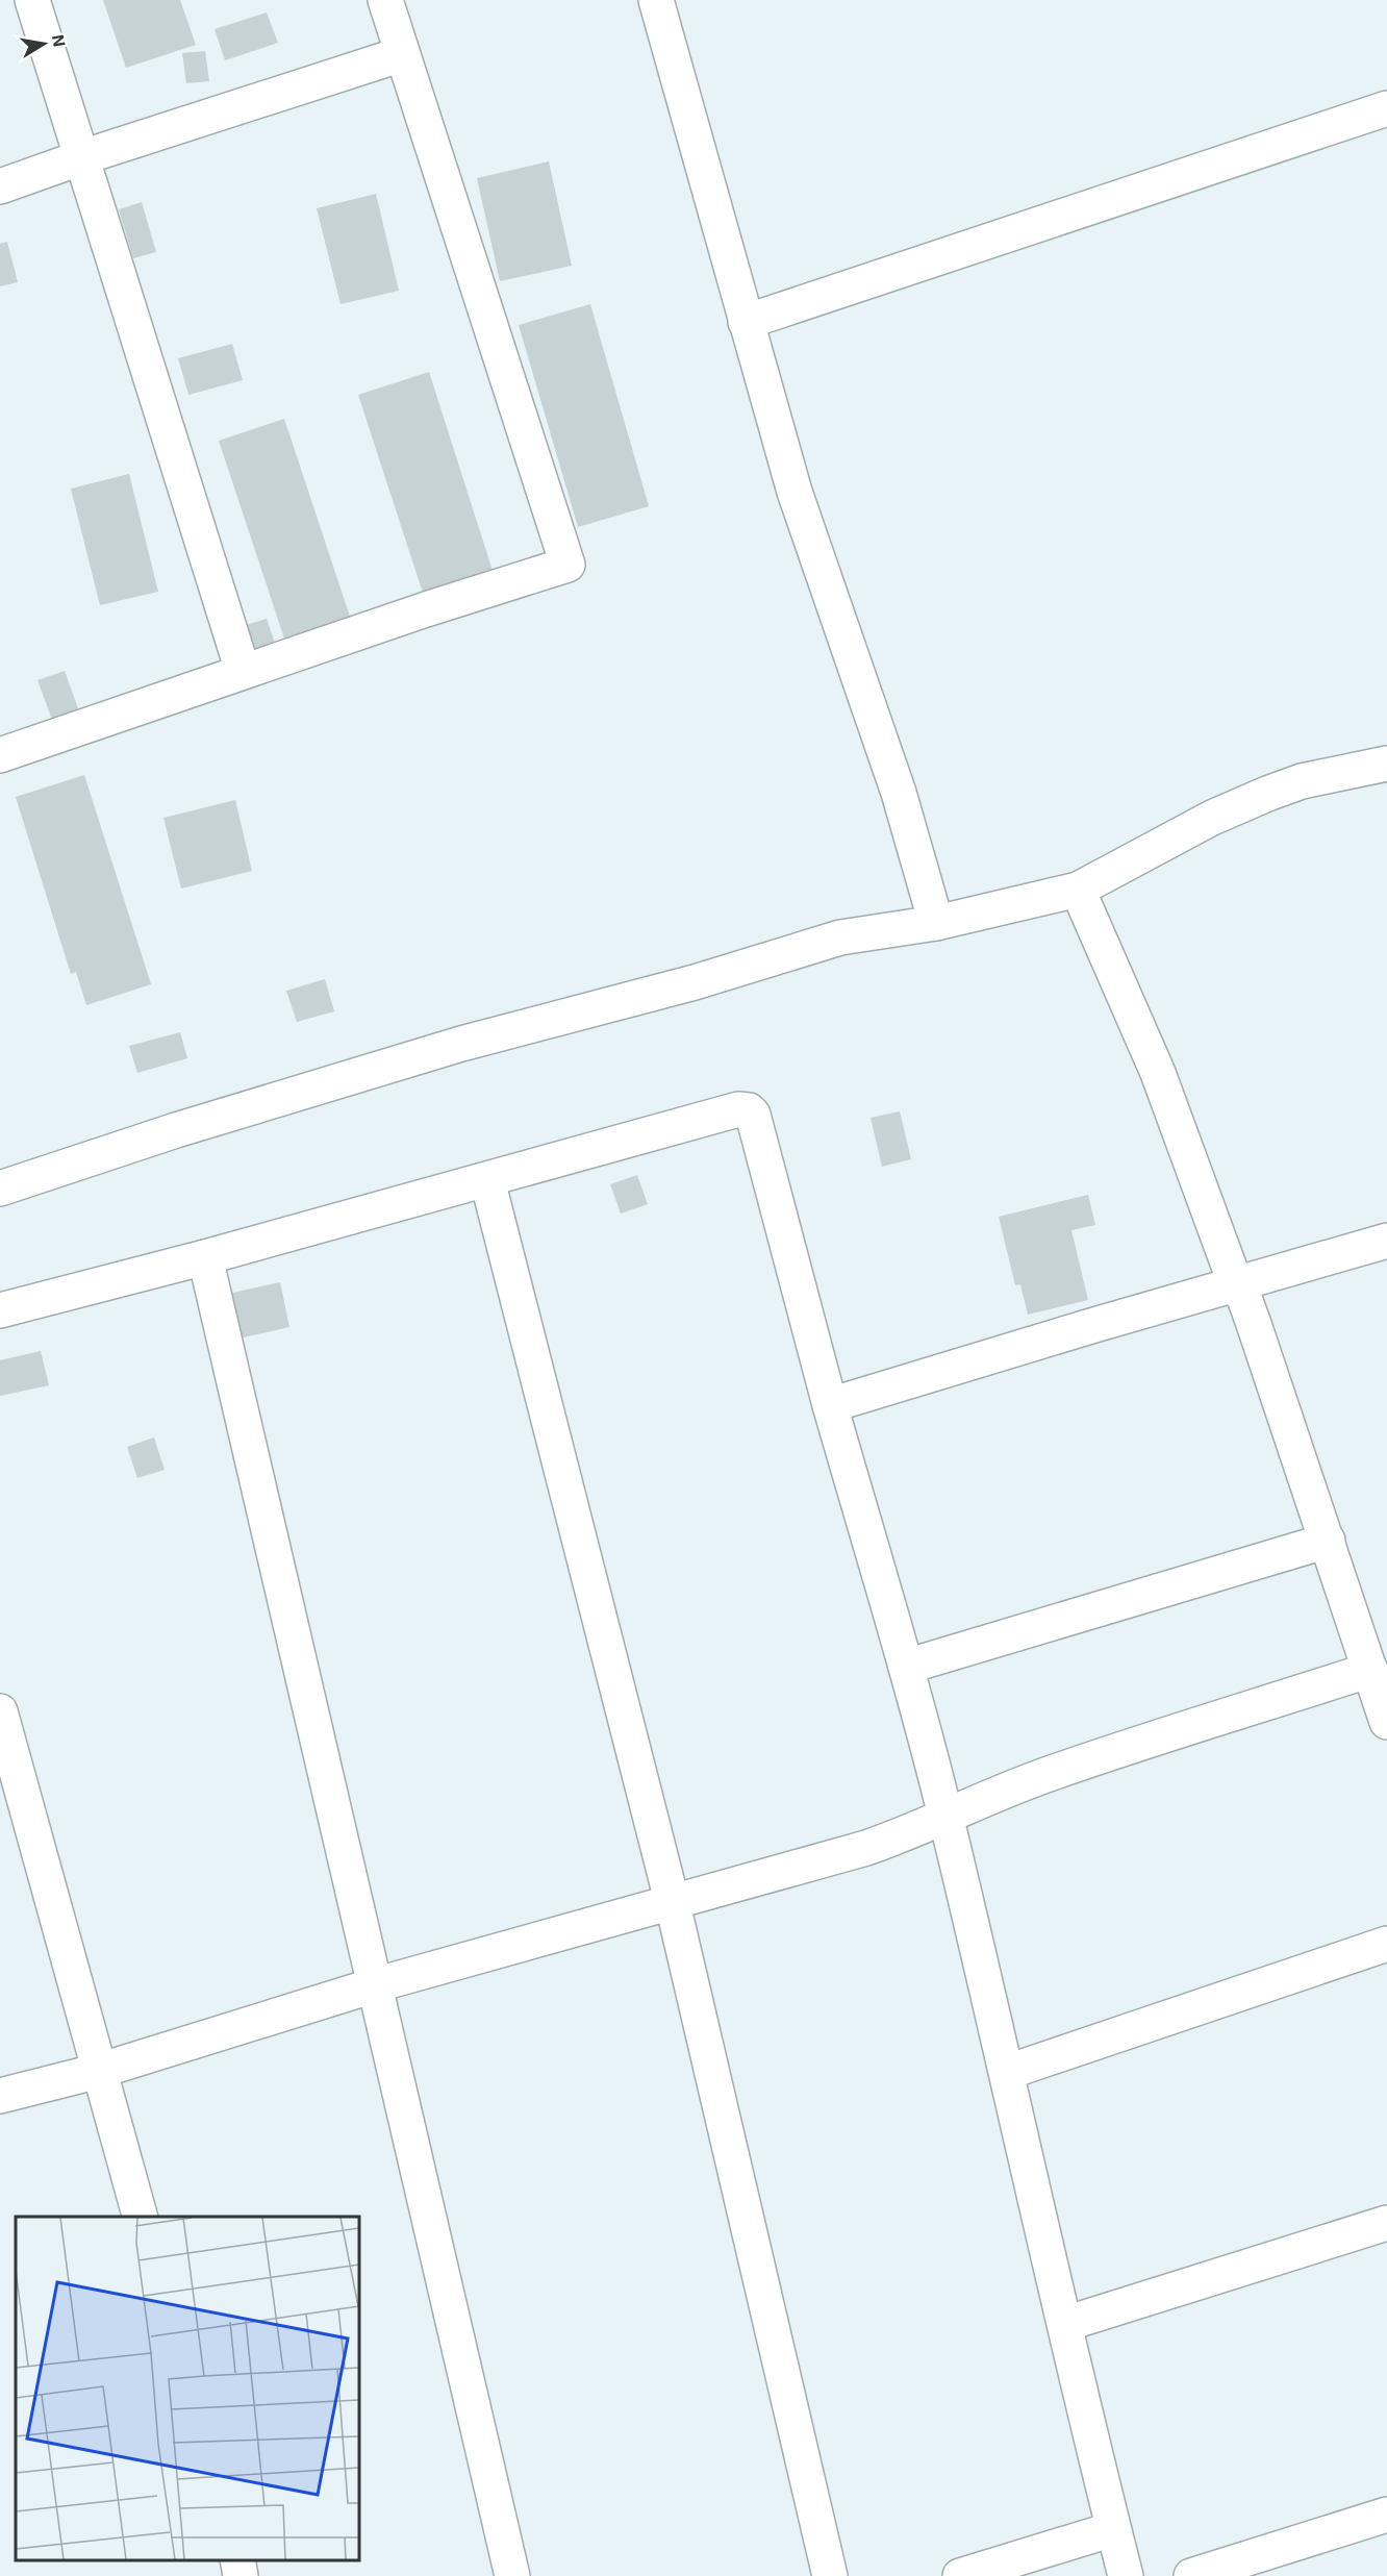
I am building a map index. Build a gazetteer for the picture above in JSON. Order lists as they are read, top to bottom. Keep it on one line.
{"north":"right"}
